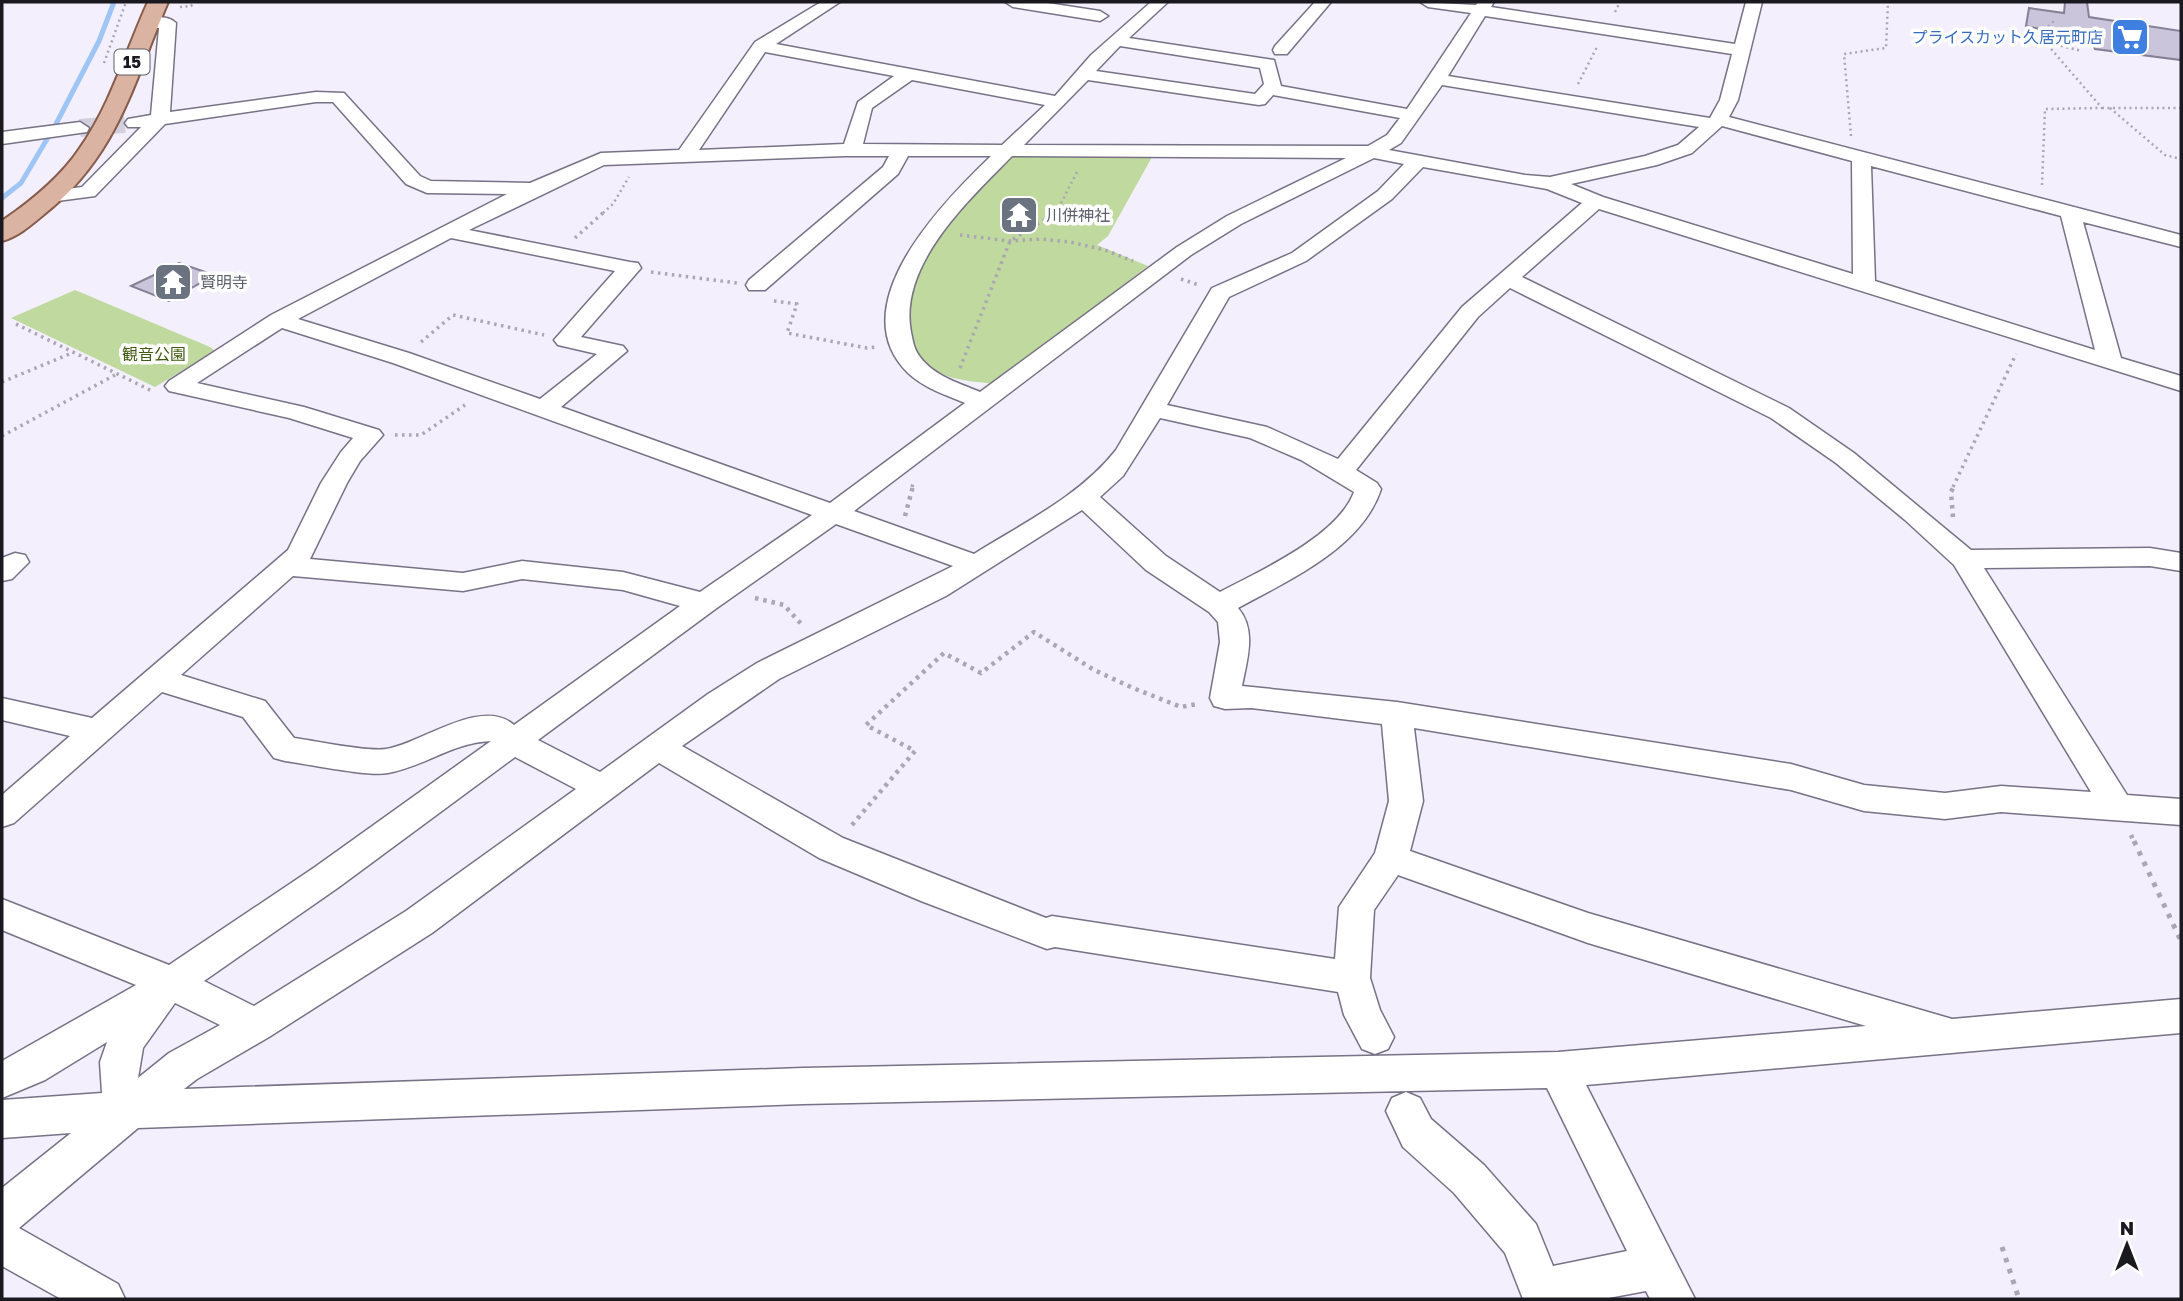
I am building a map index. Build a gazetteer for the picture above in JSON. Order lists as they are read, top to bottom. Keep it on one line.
{"streets":{"main road":["15"]},"parks":["観音公園"],"places":{"supermarket":["プライスカット久居元町店"],"temple":["川併神社","賢明寺"]},"north":"top"}
